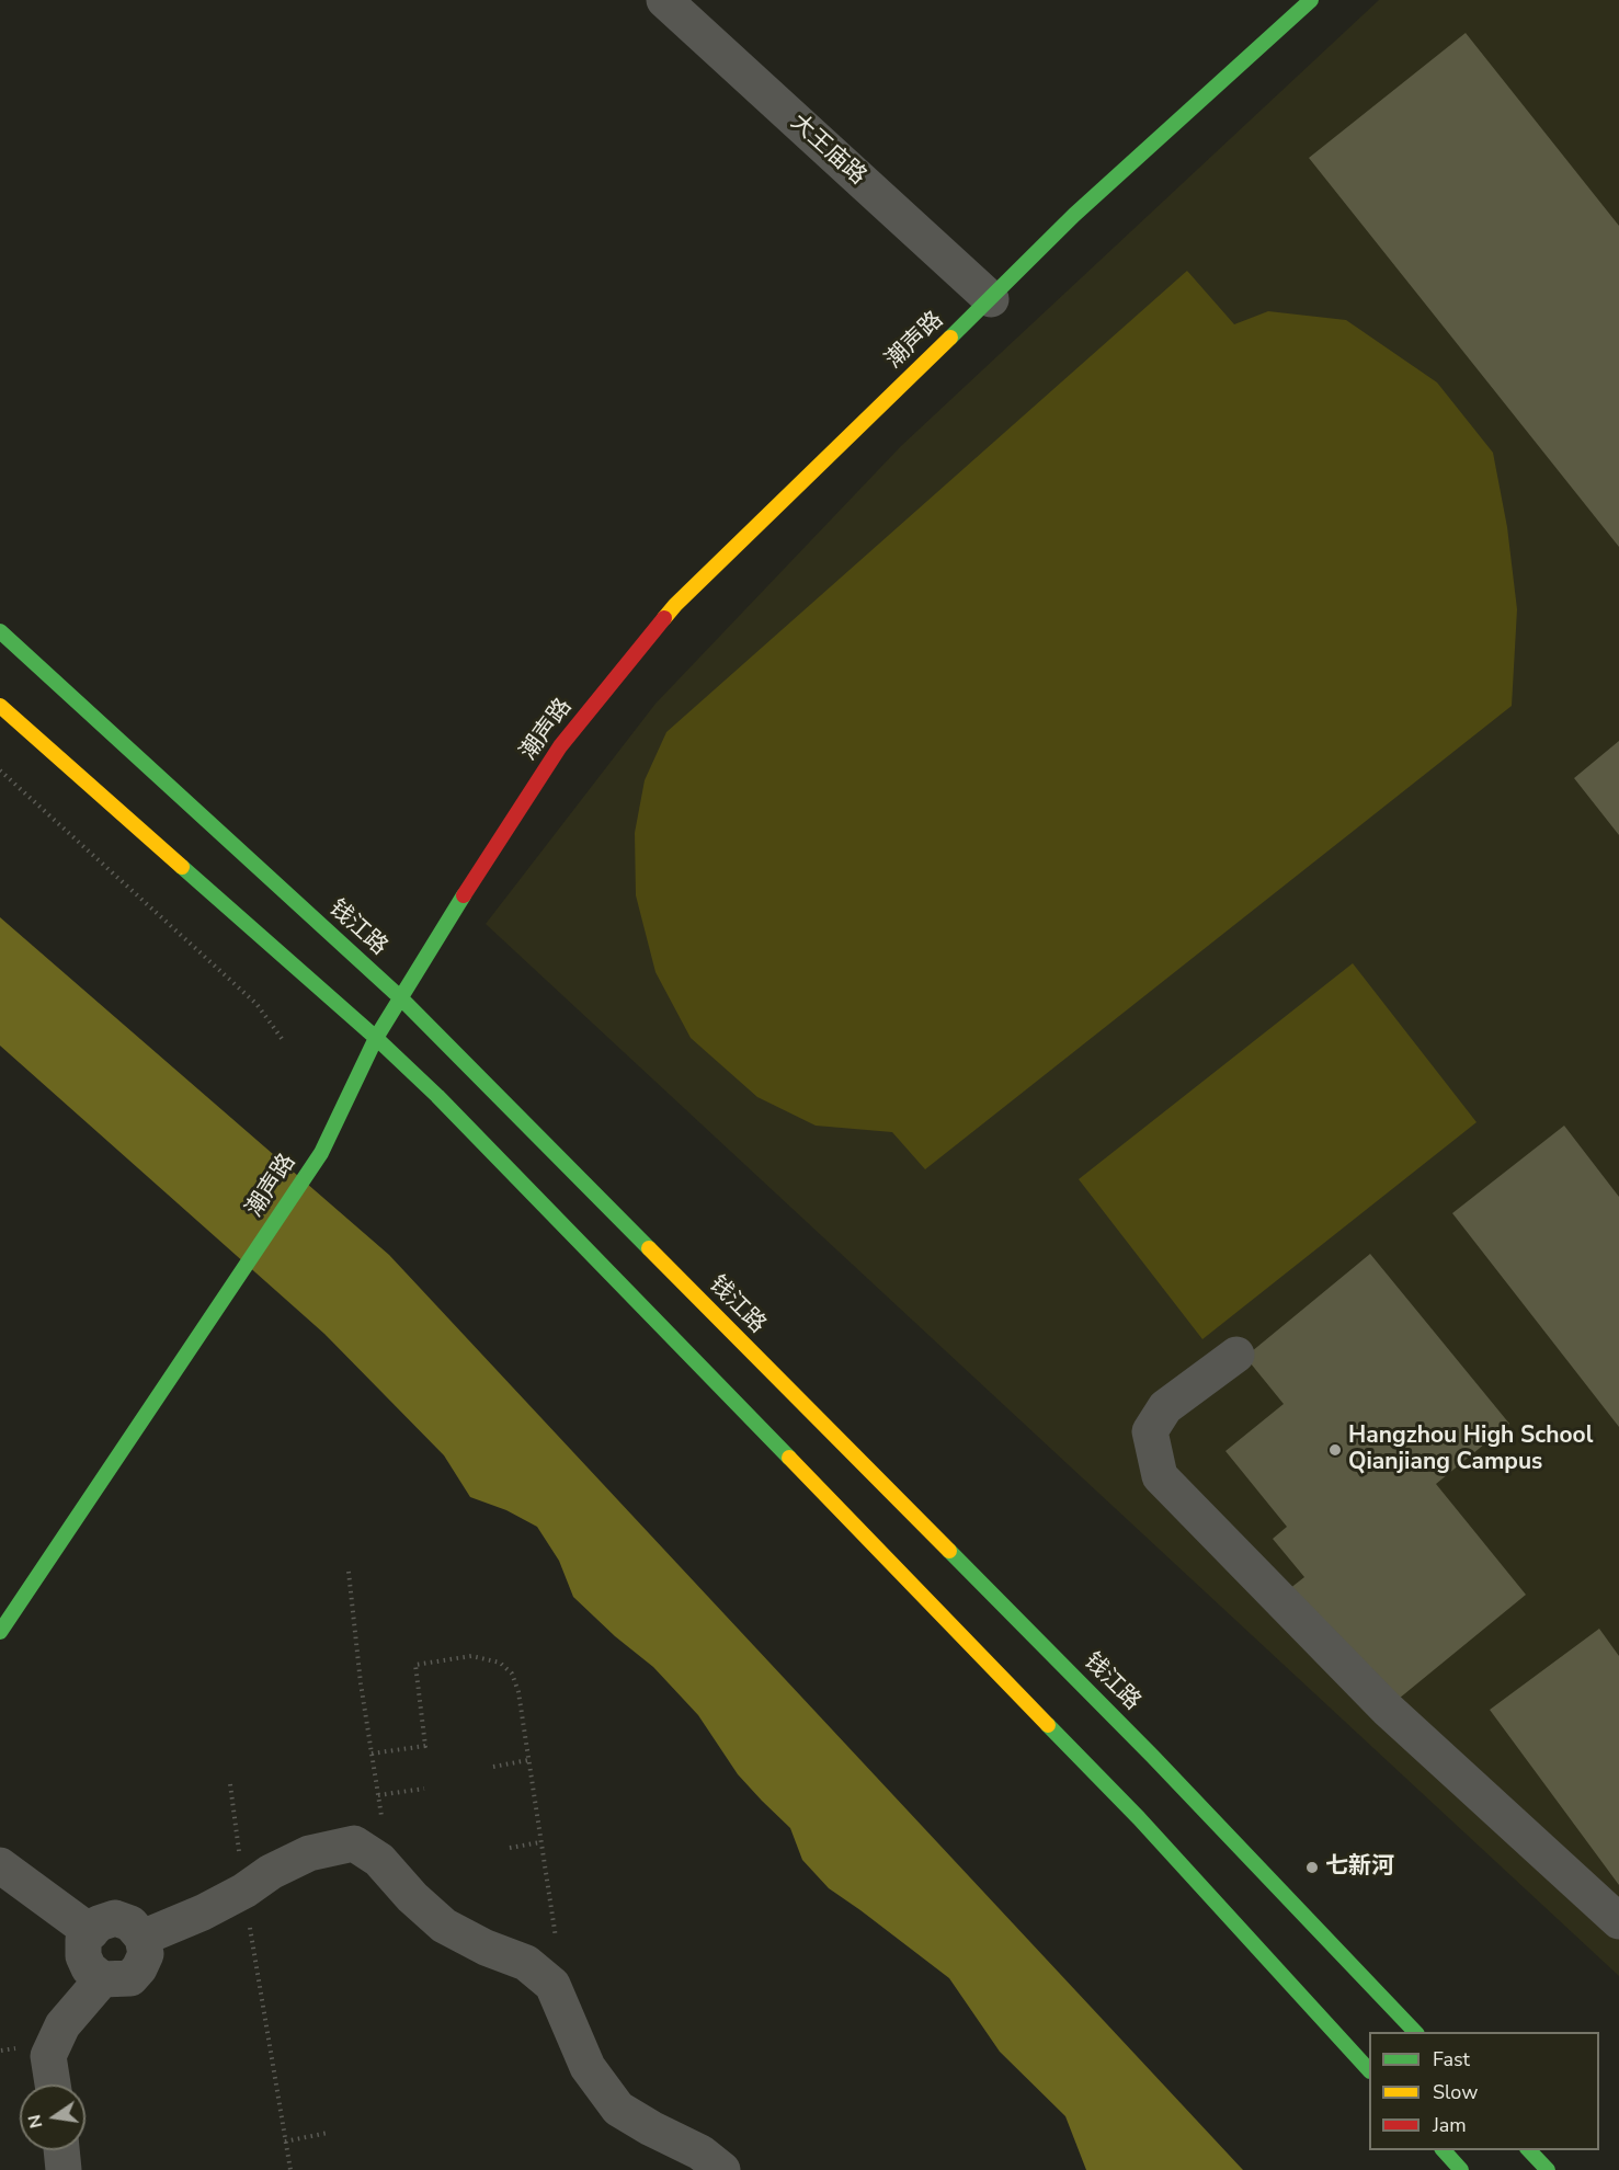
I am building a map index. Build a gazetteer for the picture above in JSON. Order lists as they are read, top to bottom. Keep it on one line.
{"streets":{"main road":["潮声路","钱江路"],"street":["大王庙路"]},"crossings":[["大王庙路","潮声路"],["潮声路","钱江路"]],"places":["Hangzhou High School Qianjiang Campus","七新河"],"legend":["Fast","Slow","Jam"],"north":"left"}
